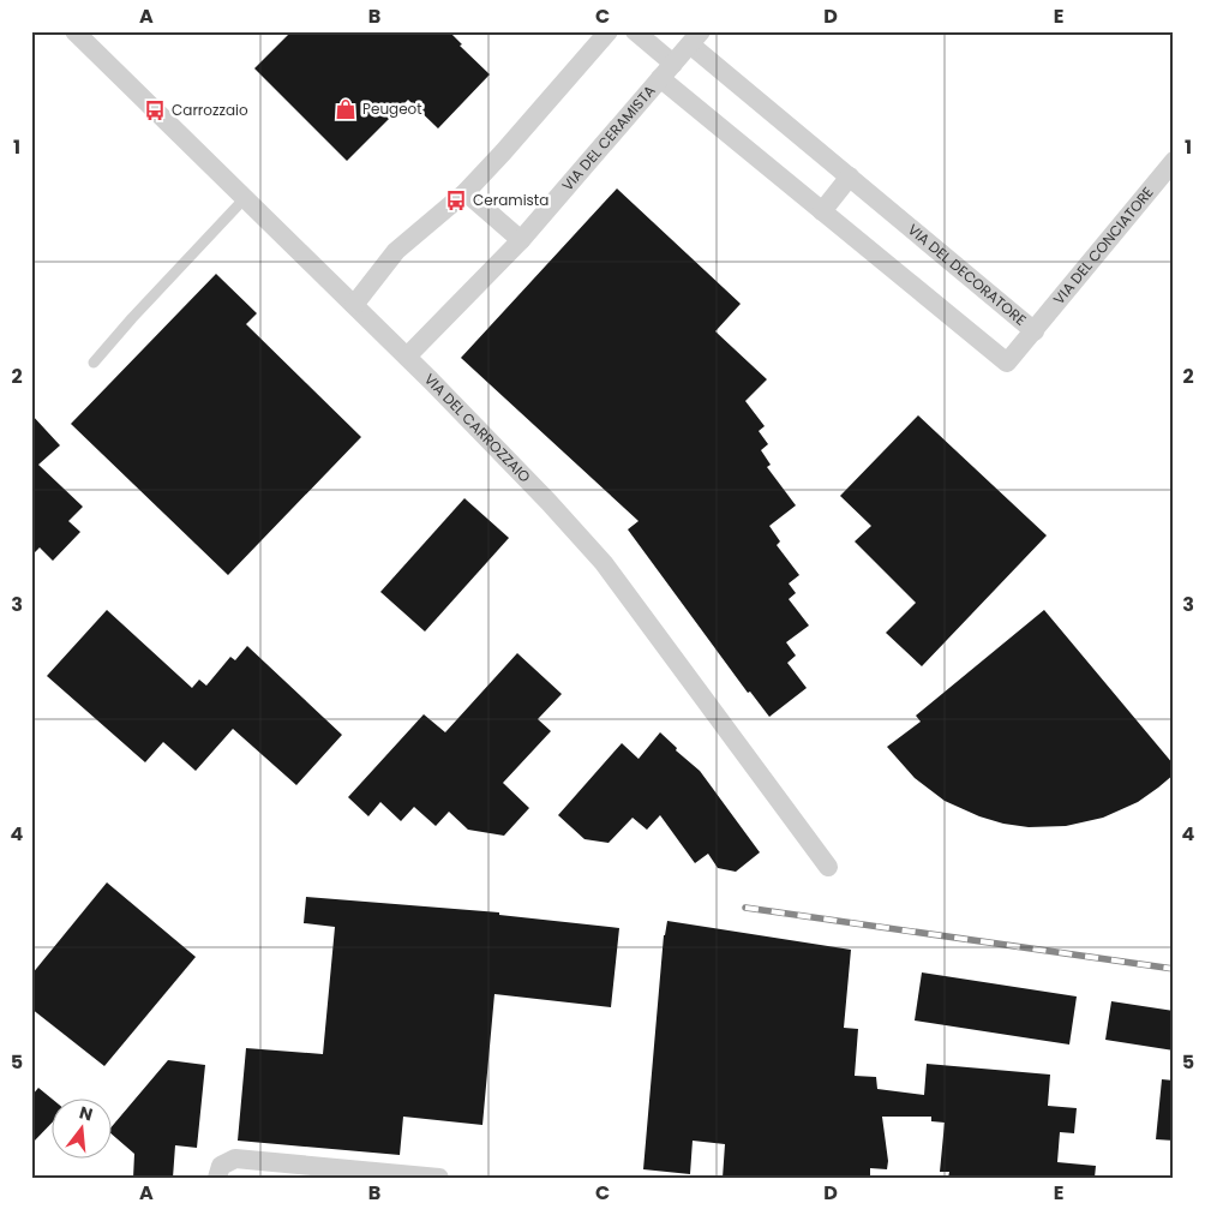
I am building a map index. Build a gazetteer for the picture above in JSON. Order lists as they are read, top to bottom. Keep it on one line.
{"streets":{"street":["VIA DEL CERAMISTA","VIA DEL CONCIATORE","VIA DEL DECORATORE","VIA DEL CARROZZAIO"]},"crossings":[["VIA DEL CERAMISTA","VIA DEL DECORATORE"],["VIA DEL CERAMISTA","VIA DEL CARROZZAIO"],["VIA DEL CONCIATORE","VIA DEL DECORATORE"]],"places":{"shop":["Peugeot"],"bus stop":["Carrozzaio","Ceramista"]},"north":"top","grid":{"columns":["A","B","C","D","E"],"rows":["1","2","3","4","5"]}}
